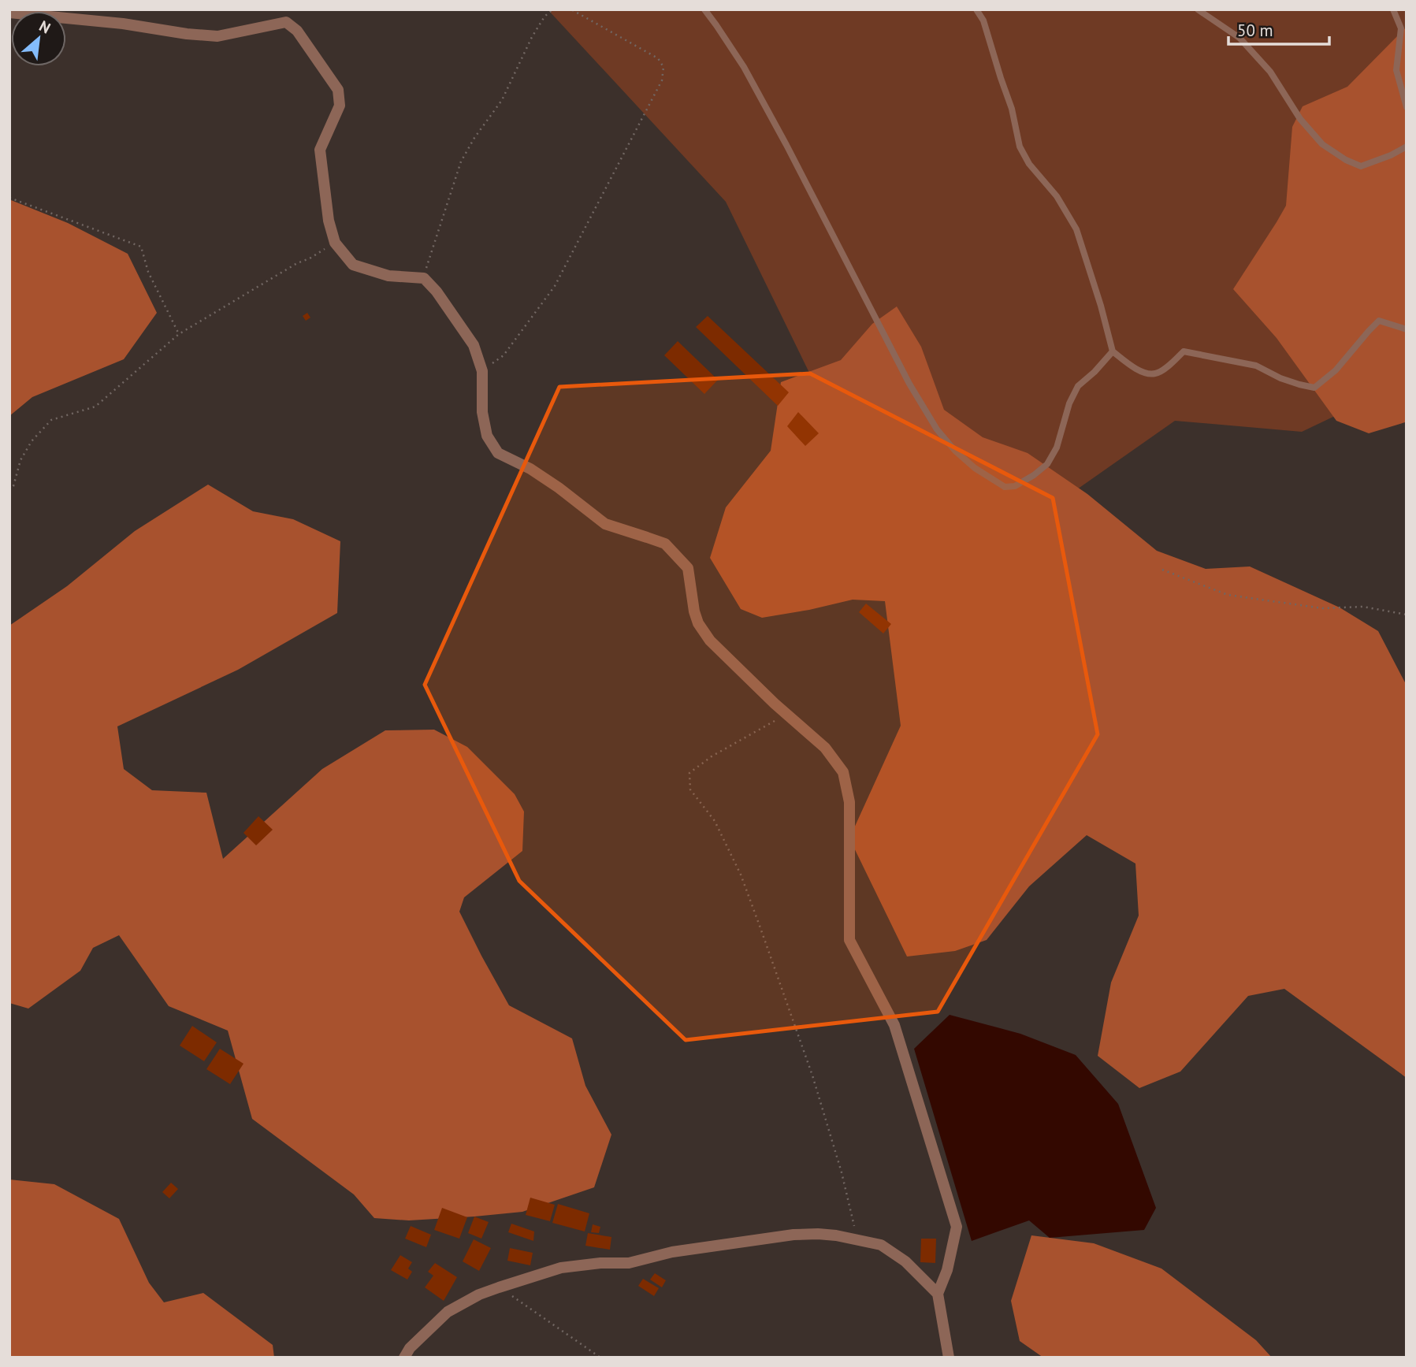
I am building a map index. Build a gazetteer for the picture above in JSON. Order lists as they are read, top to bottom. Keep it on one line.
{"scale_bar":"50 m","north":"top right"}
